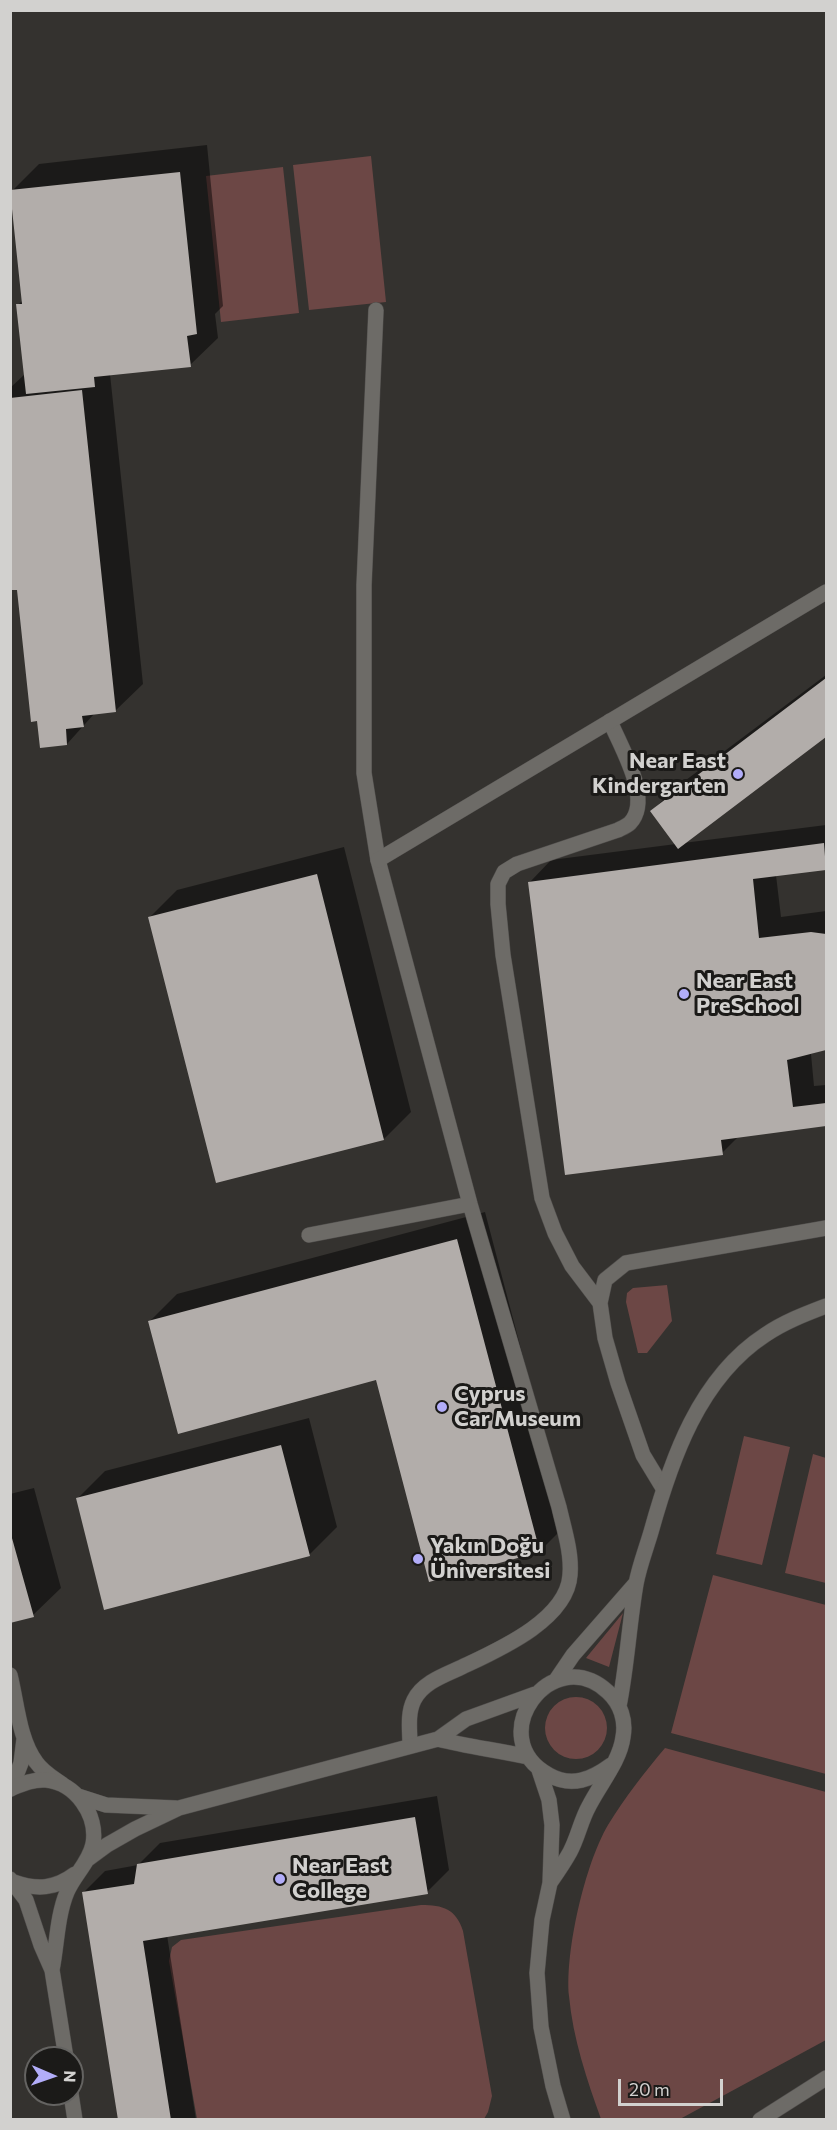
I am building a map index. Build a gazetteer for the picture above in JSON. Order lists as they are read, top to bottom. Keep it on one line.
{"places":["Near East Kindergarten","Near East PreSchool","Cyprus Car Museum","Yakın Doğu Üniversitesi","Near East College"],"scale_bar":"20 m","north":"right"}
